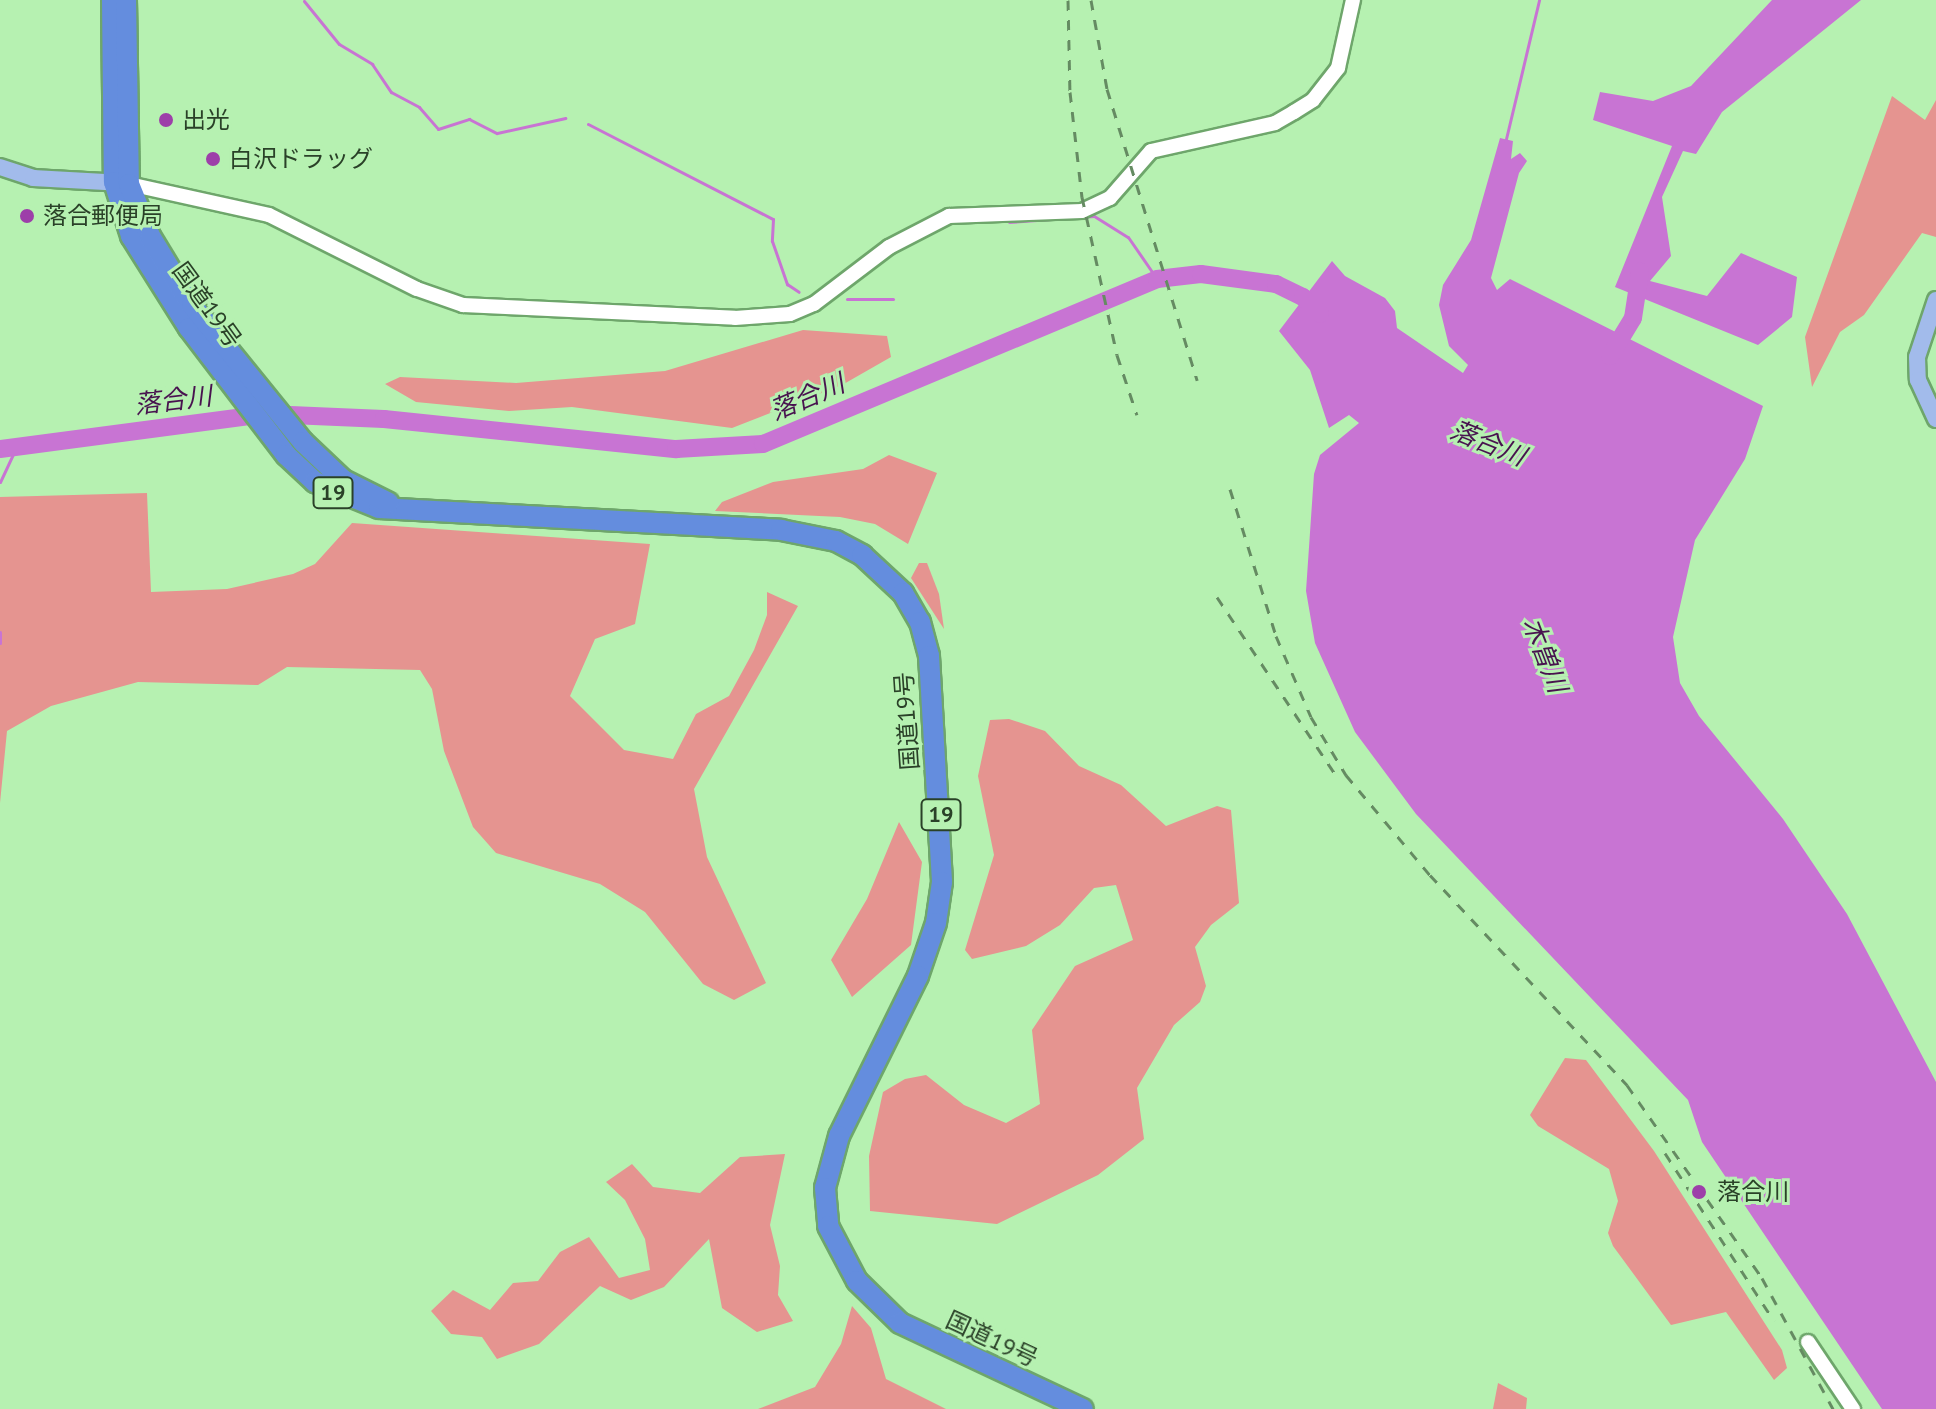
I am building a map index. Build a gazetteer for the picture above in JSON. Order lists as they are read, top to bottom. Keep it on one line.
{"streets":{"highway":["国道19号","19"]},"water":["落合川","木曽川"],"places":["出光","白沢ドラッグ","落合郵便局","落合川"]}
